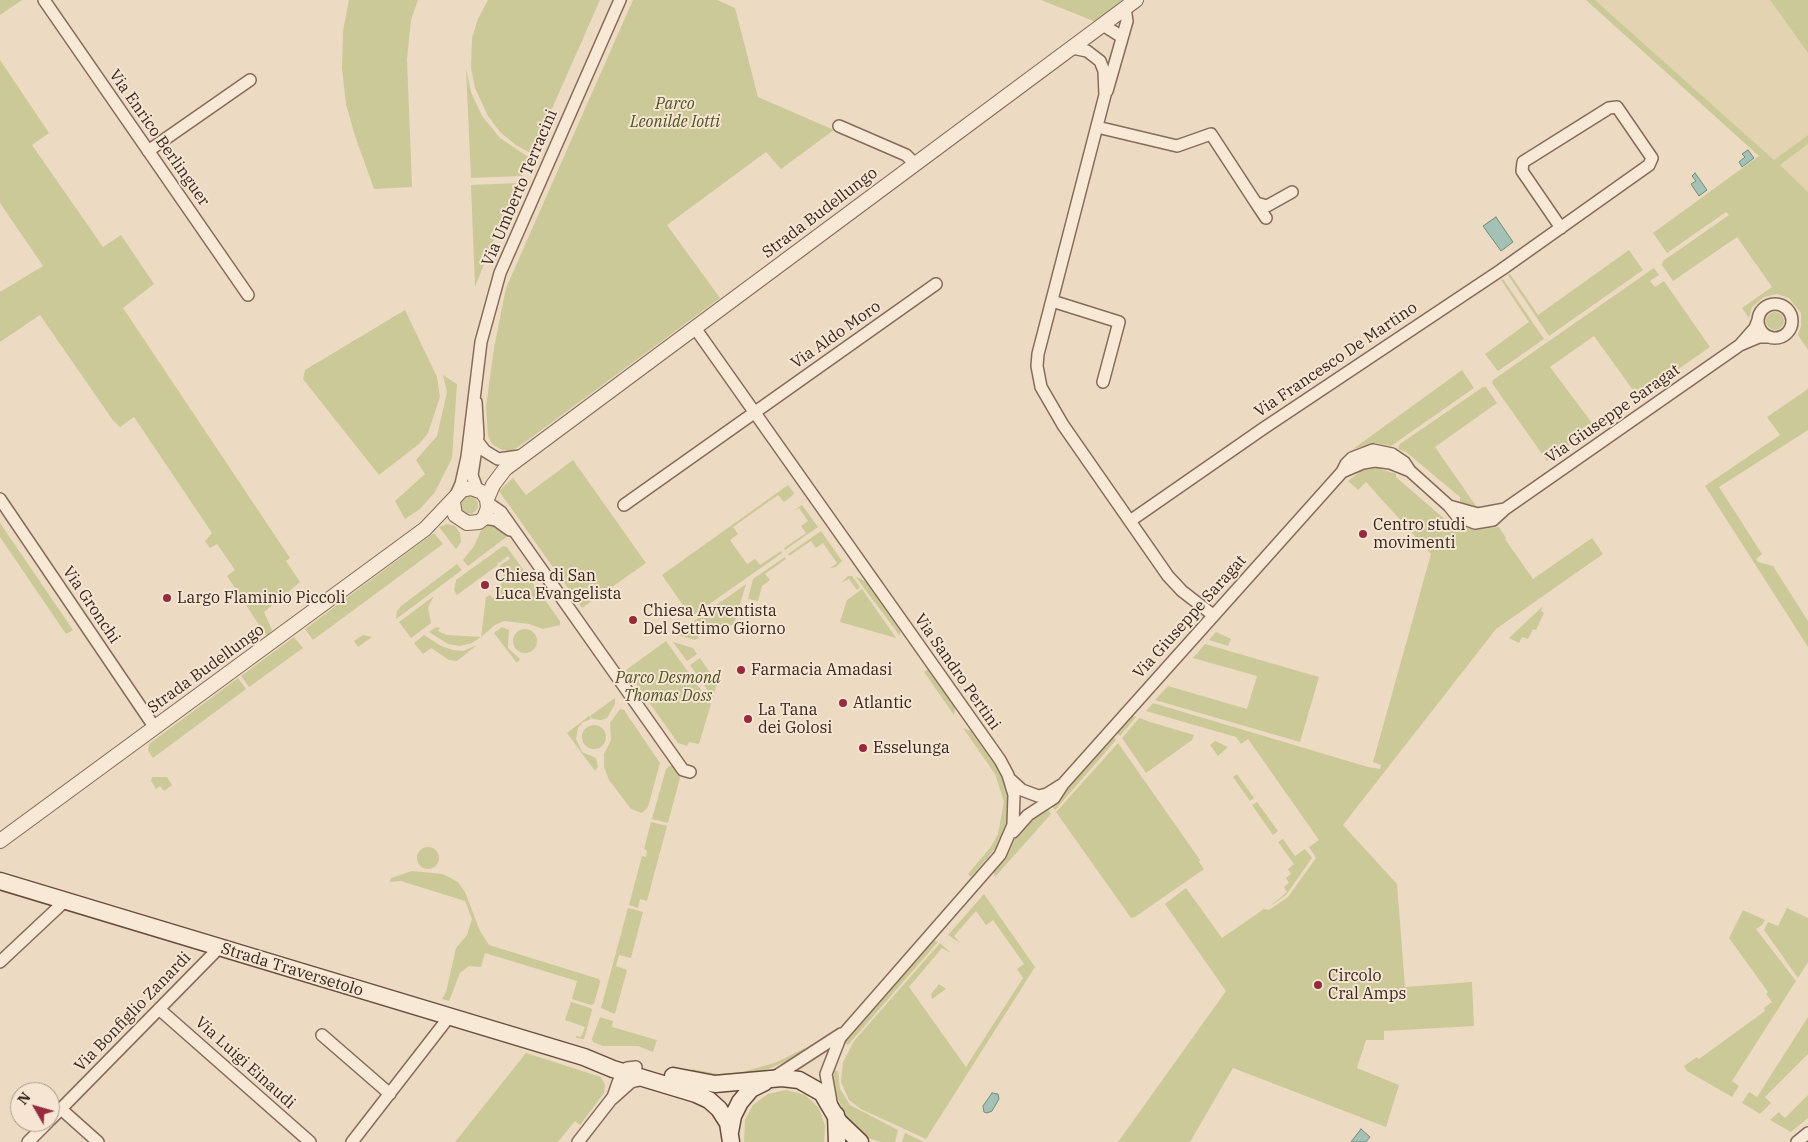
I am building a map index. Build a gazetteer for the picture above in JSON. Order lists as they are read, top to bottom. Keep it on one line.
{"streets":{"main road":["Strada Traversetolo"],"street":["Via Enrico Berlinguer","Via Umberto Terracini","Strada Budellungo","Via Aldo Moro","Via Francesco De Martino","Via Giuseppe Saragat","Via Gronchi","Via Sandro Pertini","Via Bonfiglio Zanardi","Via Luigi Einaudi"]},"crossings":[["Via Umberto Terracini","Strada Budellungo"],["Strada Budellungo","Via Gronchi"],["Strada Budellungo","Via Sandro Pertini"],["Via Aldo Moro","Via Sandro Pertini"],["Via Giuseppe Saragat","Via Sandro Pertini"],["Via Sandro Pertini","Strada Traversetolo"],["Strada Traversetolo","Via Bonfiglio Zanardi"],["Via Bonfiglio Zanardi","Via Luigi Einaudi"]],"parks":["Parco Leonilde Iotti","Parco Desmond Thomas Doss"],"places":["Centro studi movimenti","Chiesa di San Luca Evangelista","Largo Flaminio Piccoli","Chiesa Avventista Del Settimo Giorno","Farmacia Amadasi","Atlantic","La Tana dei Golosi","Esselunga","Circolo Cral Amps"],"north":"top left"}
